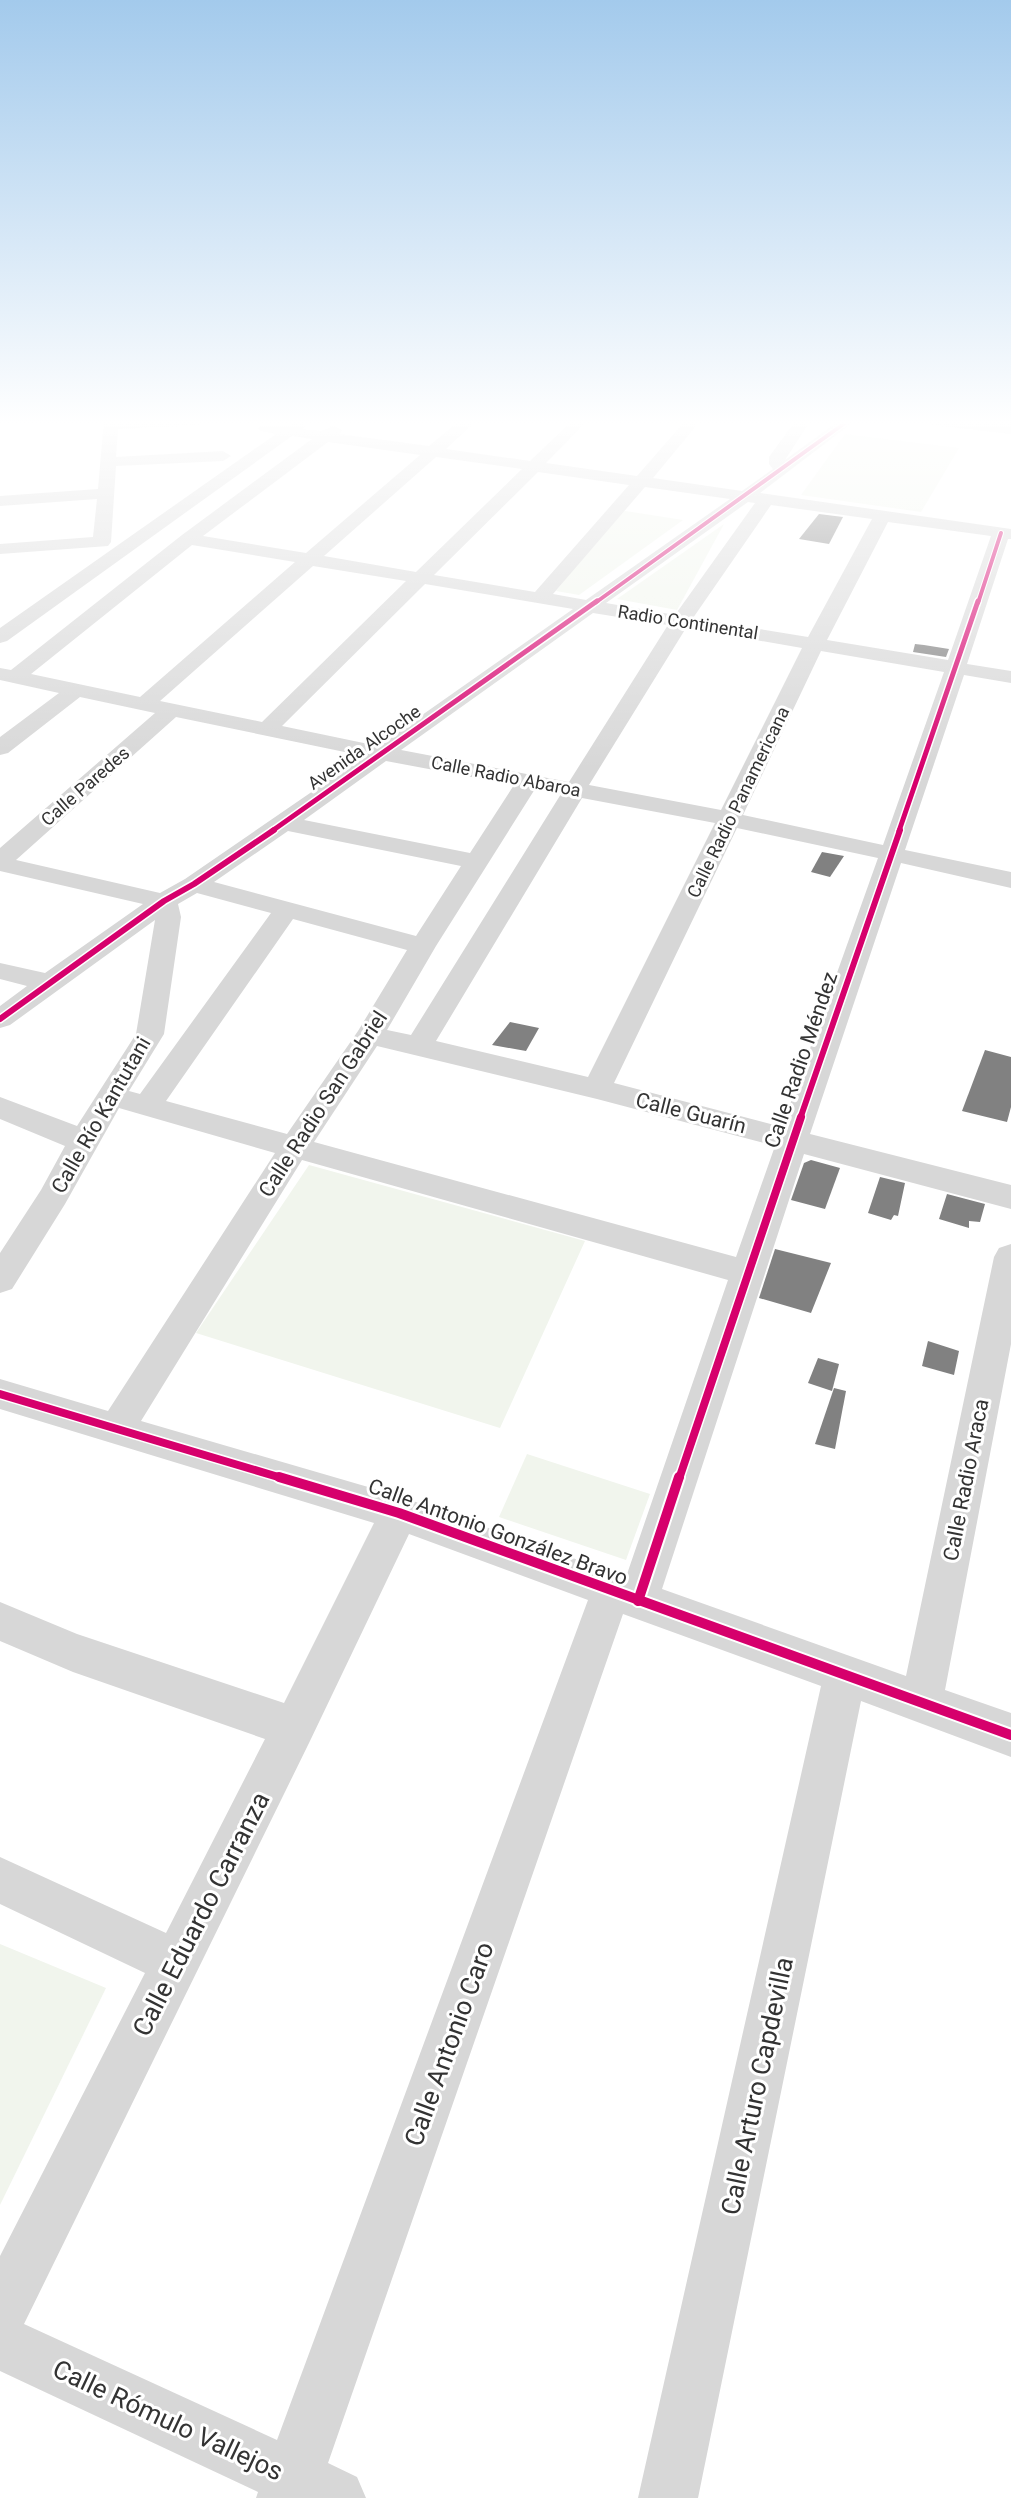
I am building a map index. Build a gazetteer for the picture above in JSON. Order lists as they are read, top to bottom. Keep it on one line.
{"streets":{"street":["Radio Continental","Avenida Alcoche","Calle Radio Abaroa","Calle Paredes","Calle Radio Panamericana","Calle Radio Méndez","Calle Radio San Gabriel","Calle Guarín","Calle Río Kantutani","Calle Radio Araca","Calle Antonio González Bravo","Calle Eduardo Carranza","Calle Antonio Caro","Calle Arturo Capdevilla","Calle Rómulo Vallejos"]},"crossings":[["Radio Continental","Avenida Alcoche"],["Radio Continental","Calle Radio Panamericana"],["Radio Continental","Calle Radio Méndez"],["Avenida Alcoche","Calle Radio Abaroa"],["Avenida Alcoche","Calle Río Kantutani"],["Calle Radio Abaroa","Calle Paredes"],["Calle Radio Abaroa","Calle Radio Panamericana"],["Calle Radio Abaroa","Calle Radio Méndez"],["Calle Radio Abaroa","Calle Radio San Gabriel"],["Calle Radio Panamericana","Calle Guarín"],["Calle Radio Méndez","Calle Guarín"],["Calle Radio Méndez","Calle Antonio González Bravo"],["Calle Radio Méndez","Calle Antonio Caro"],["Calle Radio San Gabriel","Calle Guarín"],["Calle Radio San Gabriel","Calle Antonio González Bravo"],["Calle Radio Araca","Calle Antonio González Bravo"],["Calle Antonio González Bravo","Calle Eduardo Carranza"],["Calle Antonio González Bravo","Calle Antonio Caro"],["Calle Antonio González Bravo","Calle Arturo Capdevilla"],["Calle Antonio Caro","Calle Rómulo Vallejos"]]}
